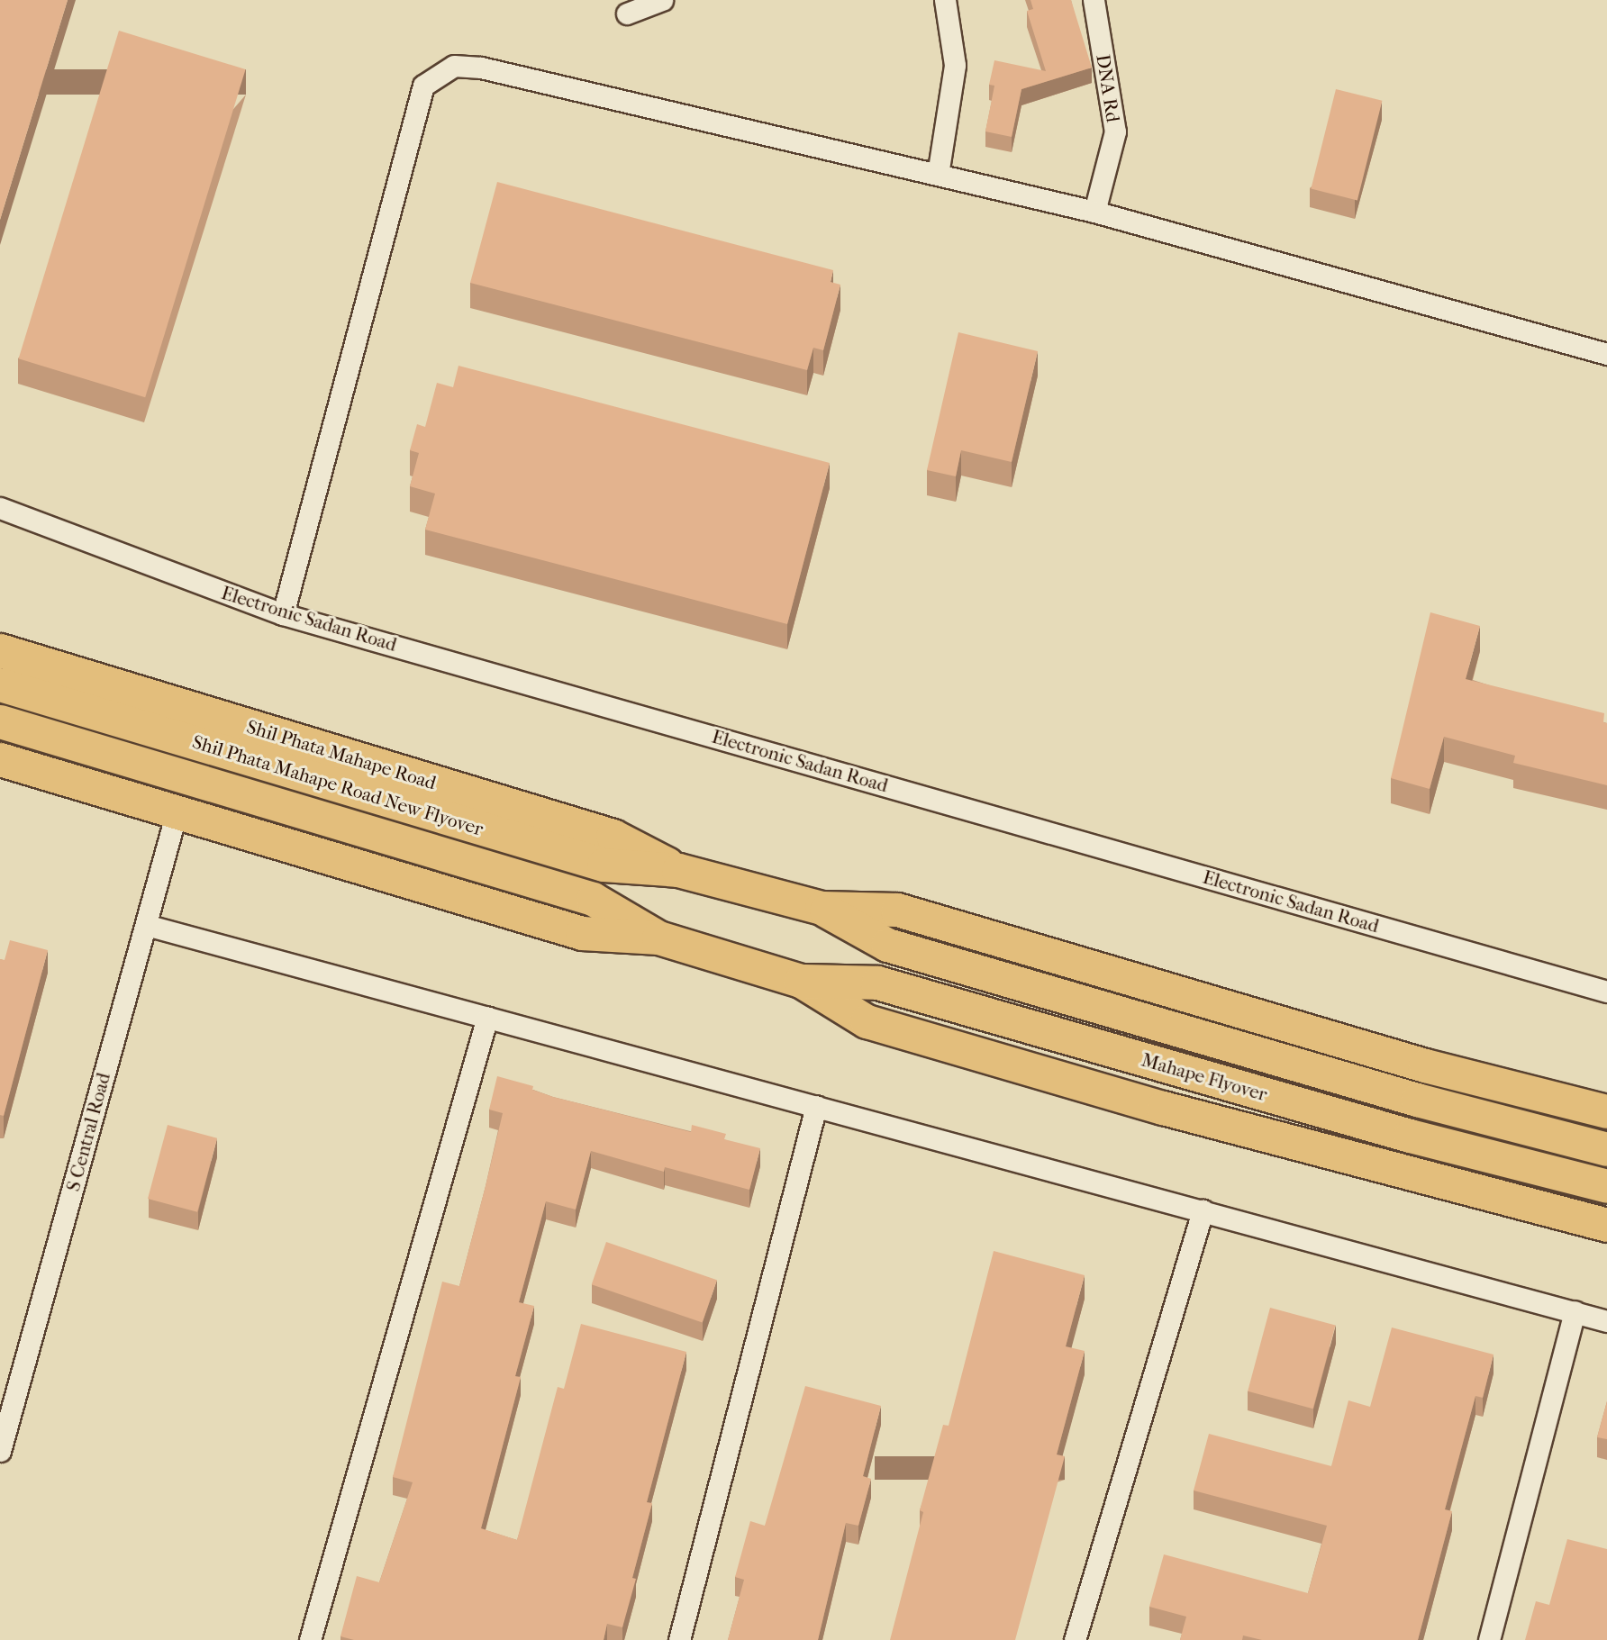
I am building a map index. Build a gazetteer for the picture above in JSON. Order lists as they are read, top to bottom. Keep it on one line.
{"streets":{"main road":["Shil Phata Mahape Road","Shil Phata Mahape Road New Flyover","Mahape Flyover"],"street":["DNA Rd","Electronic Sadan Road","S Central Road"]},"crossings":[["Shil Phata Mahape Road","Shil Phata Mahape Road New Flyover"]]}
